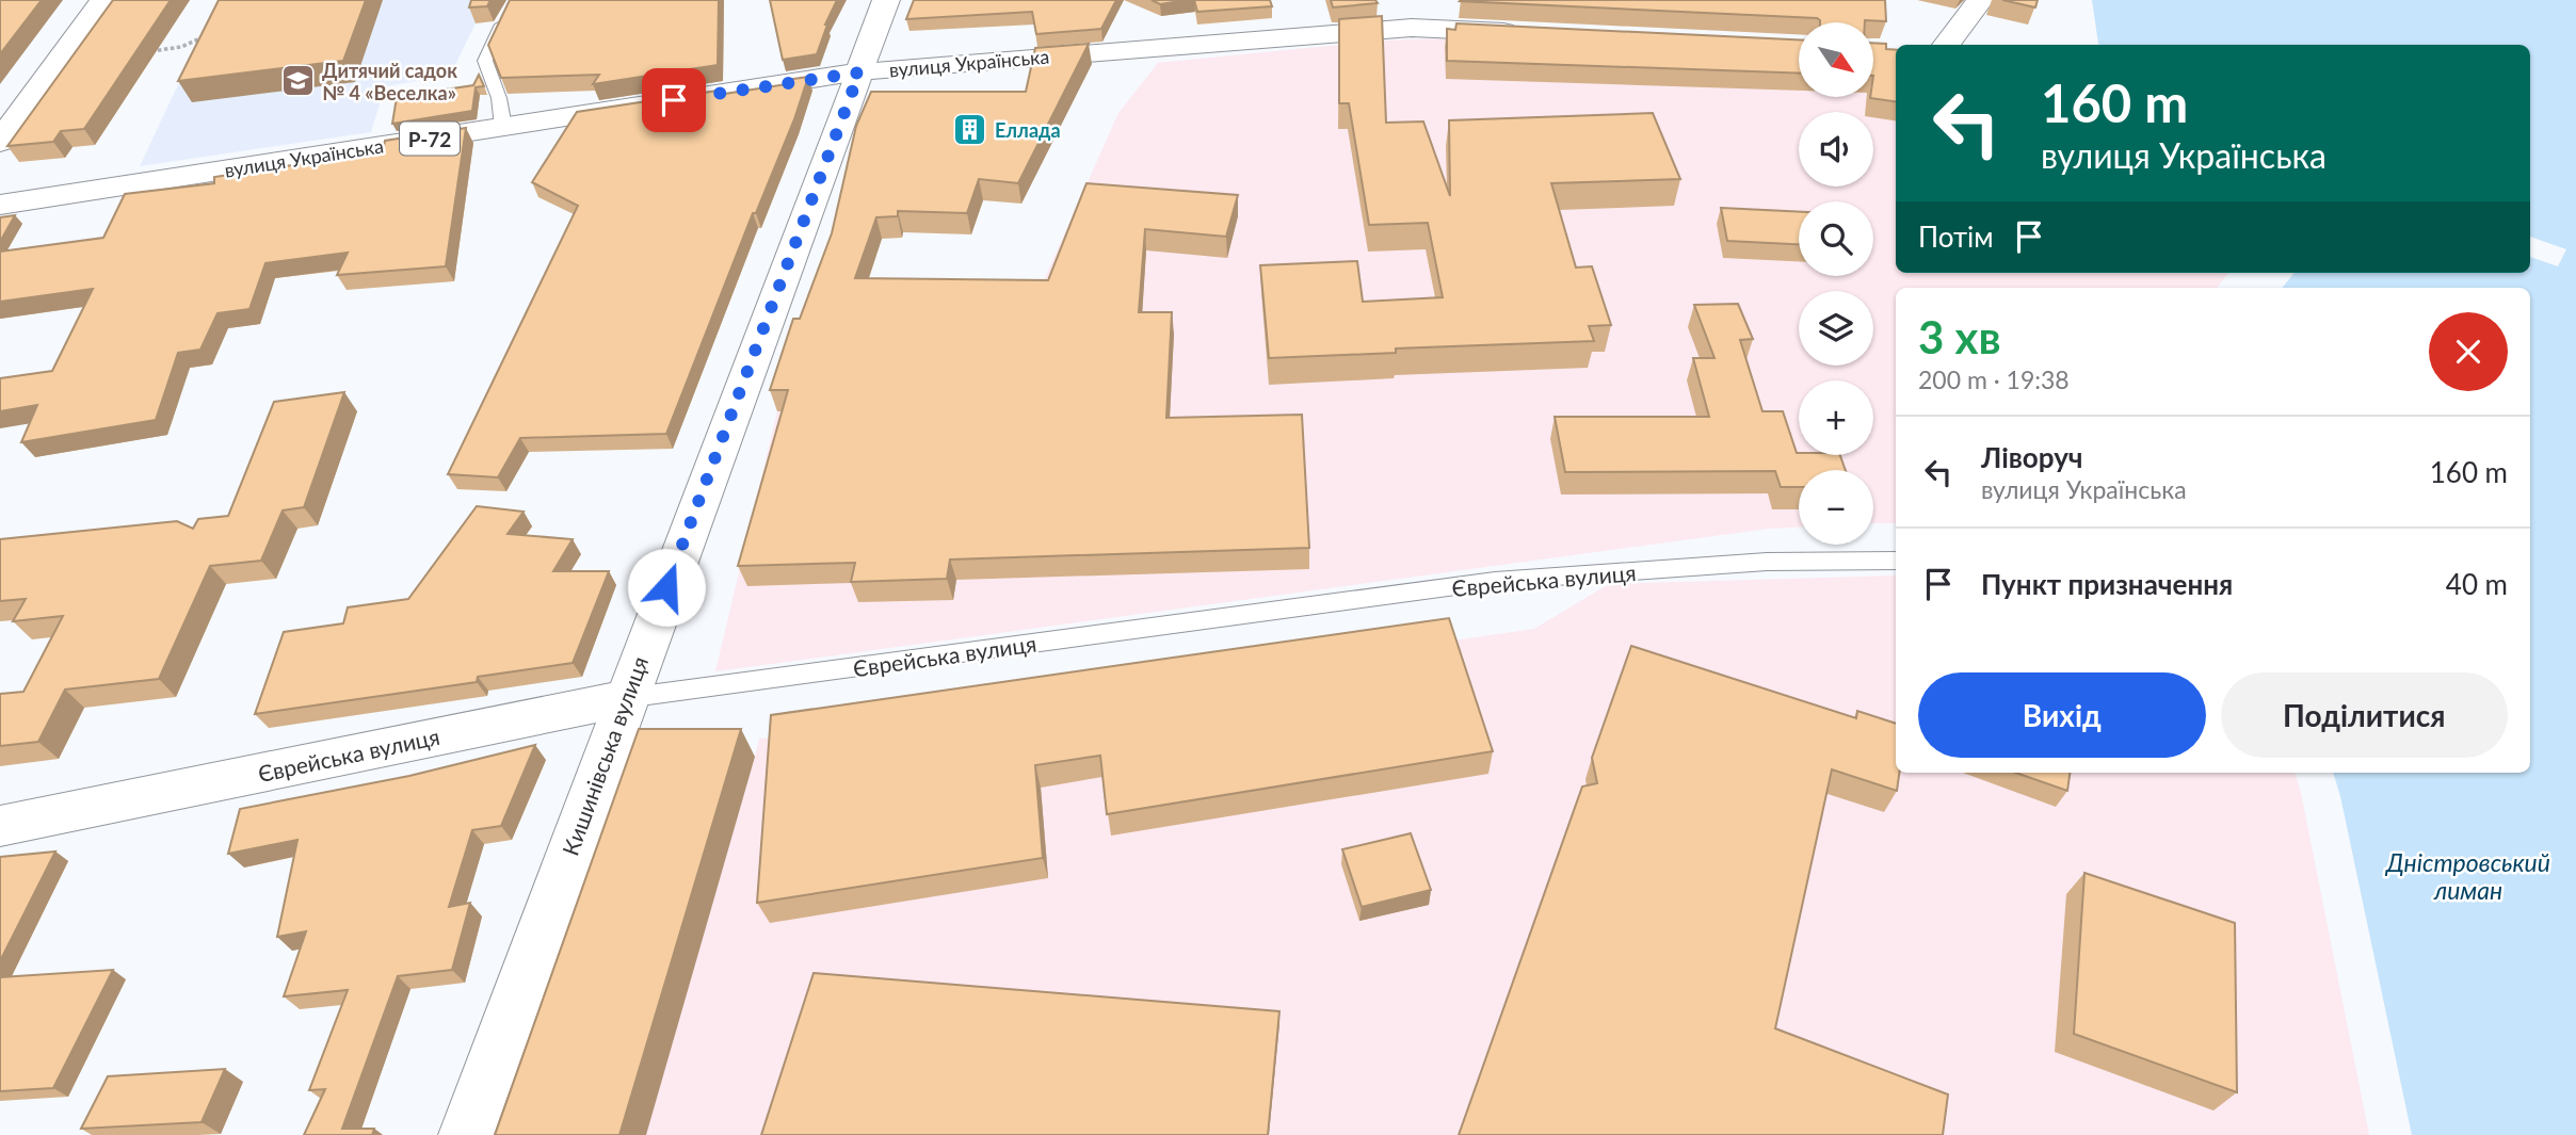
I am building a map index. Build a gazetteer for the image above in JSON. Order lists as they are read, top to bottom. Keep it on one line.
{"streets":{"street":["вулиця Українська","Р-72","Єврейська вулиця","Кишинівська вулиця"]},"crossings":[["вулиця Українська","Кишинівська вулиця"],["Єврейська вулиця","Кишинівська вулиця"]],"water":["Дністровський лиман"],"places":{"school or university":["Дитячий садок № 4 «Веселка»"],"building":["Еллада"]},"north":"bottom right","page":{"map_buttons":["+","−"],"turn":["160 m","вулиця Українська"],"then":"Потім","heading":["3 хв","200 m · 19:38"],"list":[{"name":"Ліворуч","note":"вулиця Українська","value":"160 m"},{"name":"Пункт призначення","value":"40 m"}],"buttons":["Вихід","Поділитися"]}}
